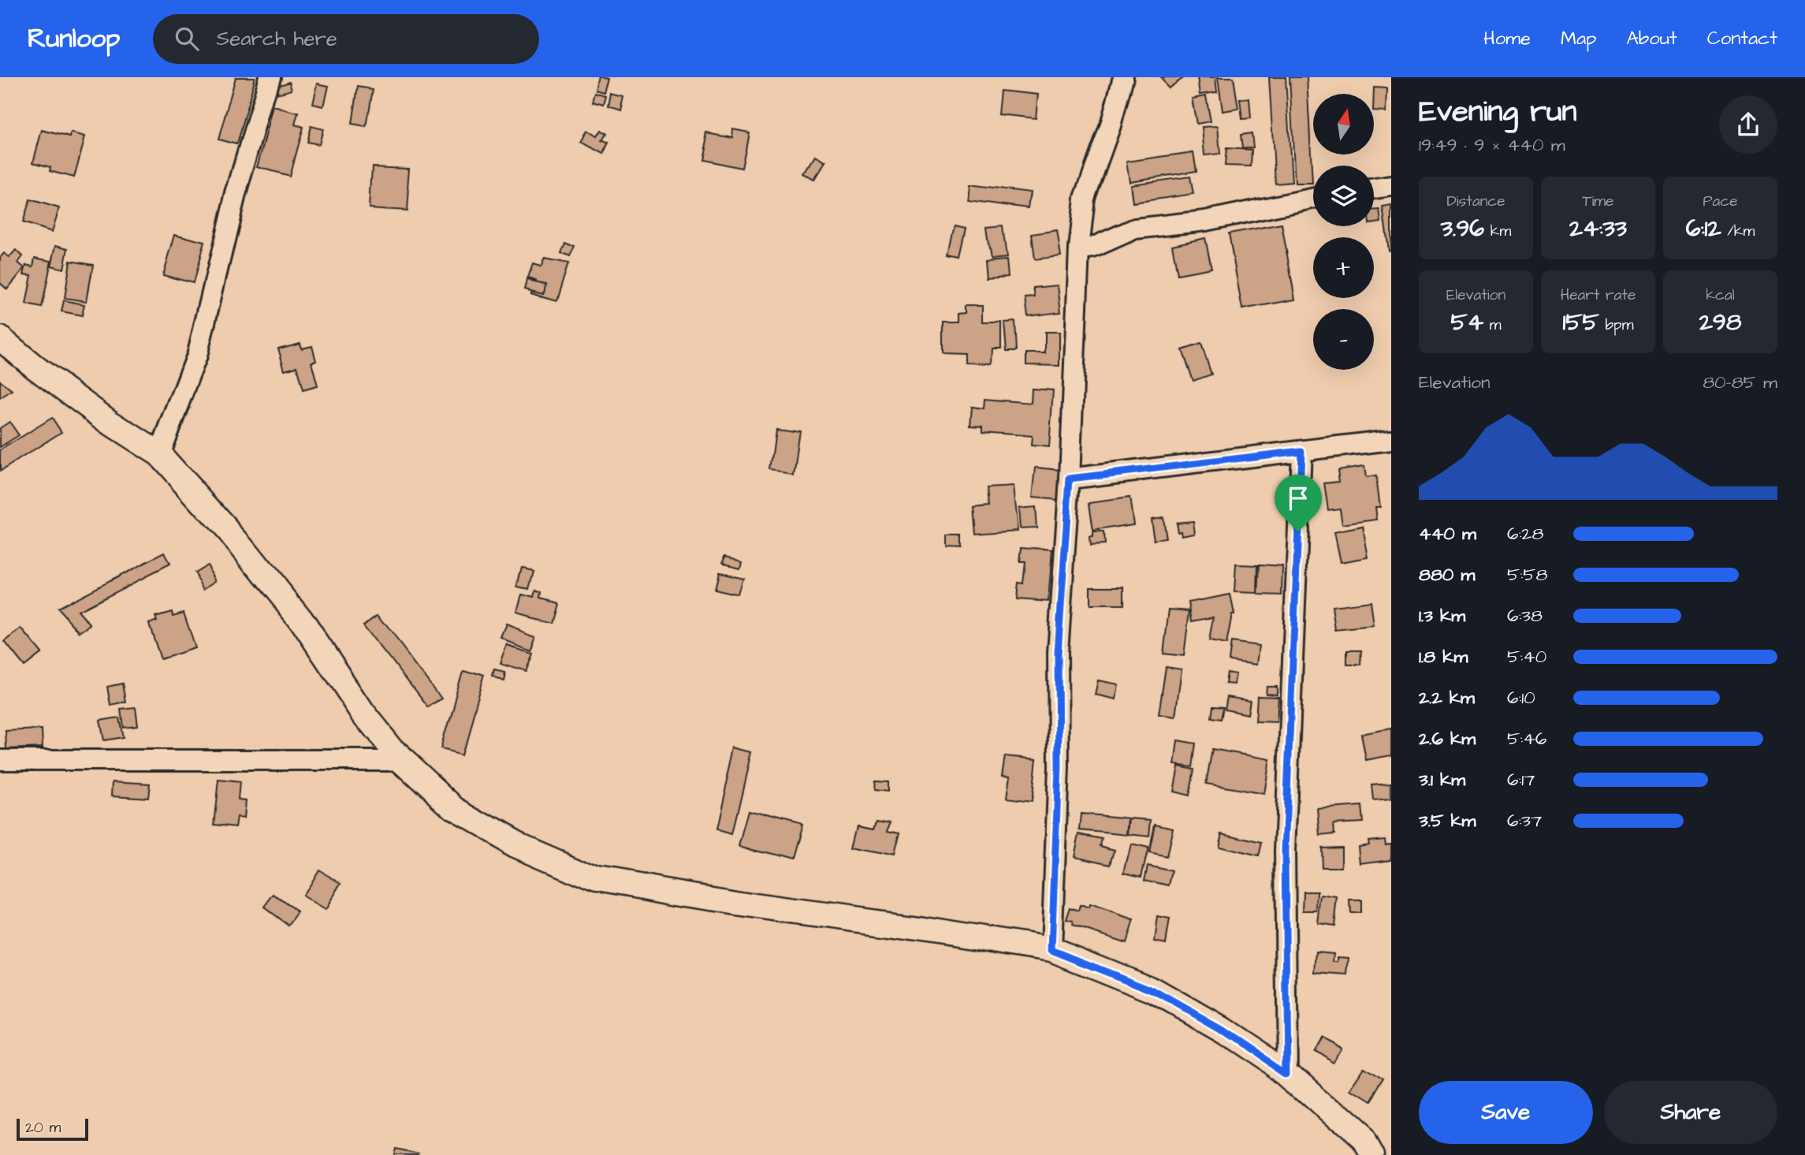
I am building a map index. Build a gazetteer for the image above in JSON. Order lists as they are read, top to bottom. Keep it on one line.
{"scale_bar":"20 m","north":"top","page":{"header":"Runloop","search":"Search here","nav":["Home","Map","About","Contact"],"heading":["Evening run","19:49 · 9 × 440 m"],"map_buttons":["+","−"],"stats":[["Distance","3.96 km"],["Time","24:33"],["Pace","6:12 /km"],["Elevation","54 m"],["Heart rate","155 bpm"],["kcal","298"]],"chart":["Elevation","80–85 m"],"list":[{"name":"440 m","note":"6:28"},{"name":"880 m","note":"5:58"},{"name":"1.3 km","note":"6:38"},{"name":"1.8 km","note":"5:40"},{"name":"2.2 km","note":"6:10"},{"name":"2.6 km","note":"5:46"},{"name":"3.1 km","note":"6:17"},{"name":"3.5 km","note":"6:37"}],"buttons":["Save","Share"],"scale":"20 m"}}
